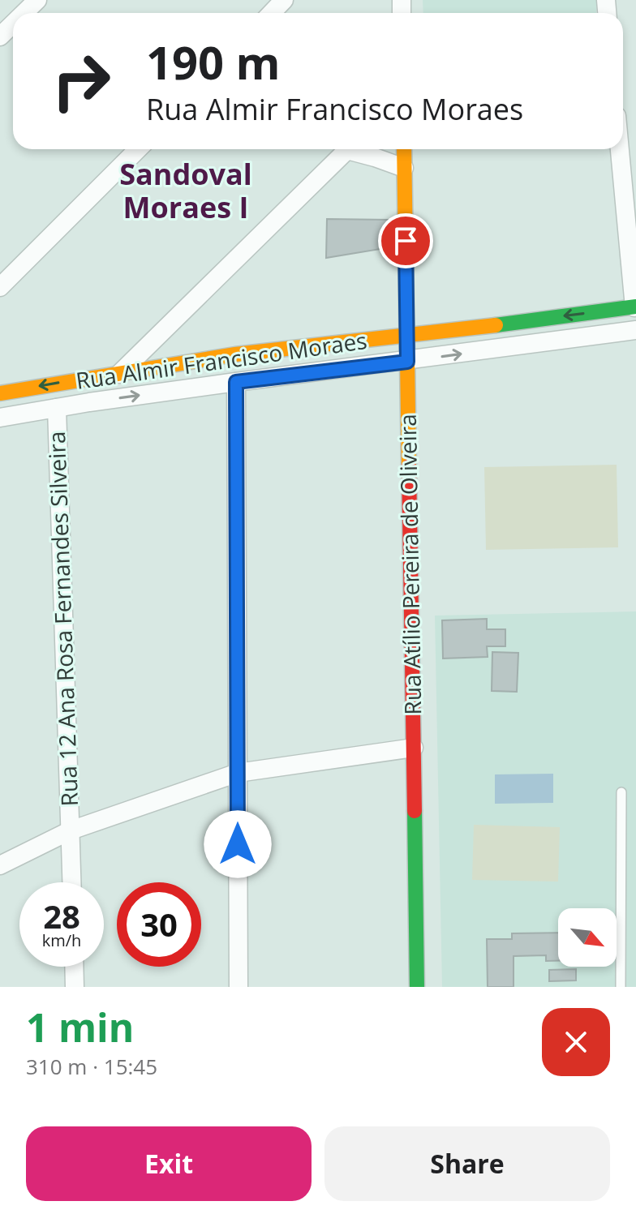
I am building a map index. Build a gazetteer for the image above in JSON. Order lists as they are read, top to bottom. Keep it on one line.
{"streets":{"street":["Rua Almir Francisco Moraes","Rua Atílio Pereira de Oliveira","Rua 12 Ana Rosa Fernandes Silveira"]},"crossings":[["Rua Almir Francisco Moraes","Rua Atílio Pereira de Oliveira"],["Rua Almir Francisco Moraes","Rua 12 Ana Rosa Fernandes Silveira"]],"districts":["Sandoval Moraes I"],"north":"bottom right","page":{"turn":["190 m","Rua Almir Francisco Moraes"],"speed":"28 km/h","limit":"30","heading":["1 min","310 m · 15:45"],"buttons":["Exit","Share"]}}
